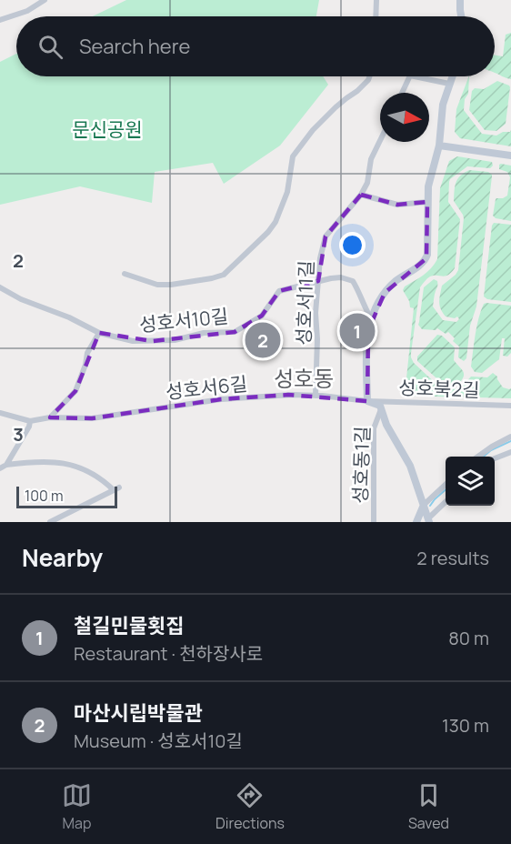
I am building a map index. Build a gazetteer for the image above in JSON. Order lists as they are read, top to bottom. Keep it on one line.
{"streets":{"street":["성호서11길","성호서10길","성호서6길","성호북2길","성호동1길"]},"crossings":[["성호서11길","성호서10길"],["성호서11길","성호서6길"],["성호서6길","성호북2길"]],"districts":["성호동"],"parks":["문신공원"],"scale_bar":"100 m","north":"right","page":{"search":"Search here","pins":["1","2"],"scale":"100 m","heading":["Nearby","2 results"],"list":[{"mark":"1","name":"철길민물횟집","note":"Restaurant · 천하장사로","value":"80 m"},{"mark":"2","name":"마산시립박물관","note":"Museum · 성호서10길","value":"130 m"}],"nav":["Map","Directions","Saved"]},"grid":{"rows":["2","3"]}}
